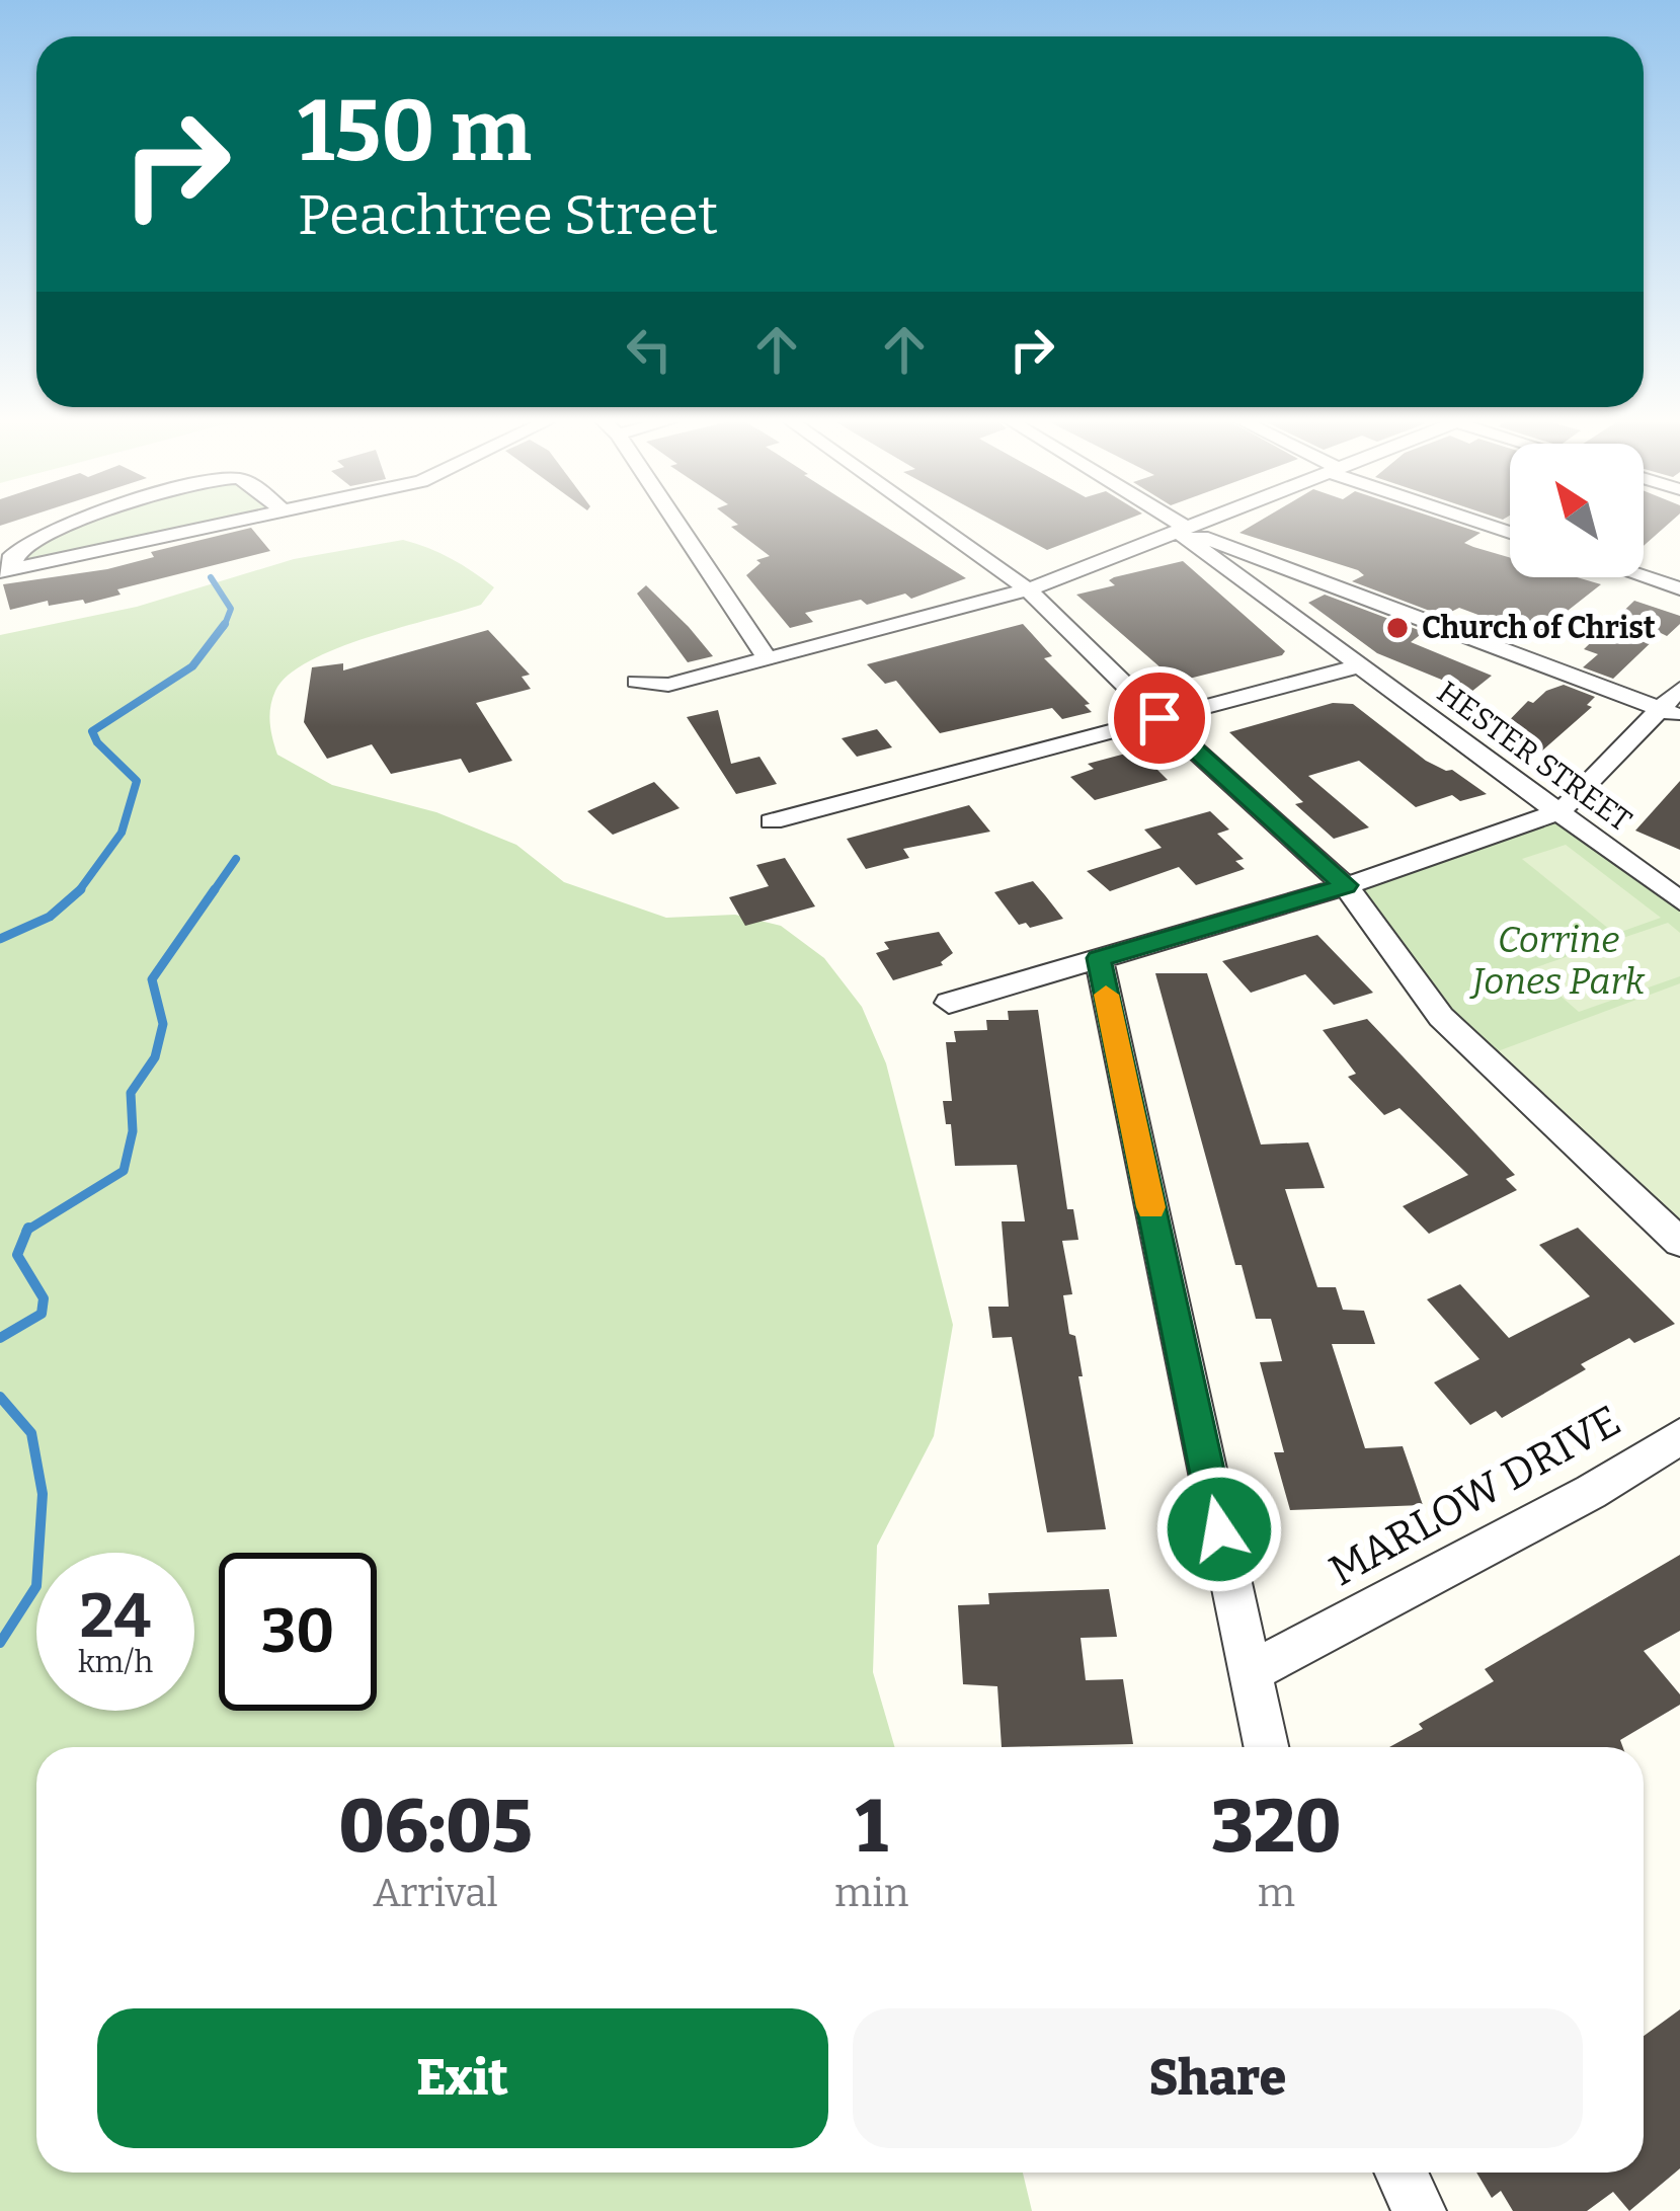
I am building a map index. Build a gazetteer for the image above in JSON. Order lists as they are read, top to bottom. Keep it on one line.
{"streets":{"street":["HESTER STREET","MARLOW DRIVE"]},"parks":["Corrine Jones Park"],"places":["Church of Christ"],"north":"top left","page":{"turn":["150 m","Peachtree Street"],"speed":"24 km/h","limit":"30","eta":["06:05","Arrival","1","min","320","m"],"buttons":["Exit","Share"]}}
